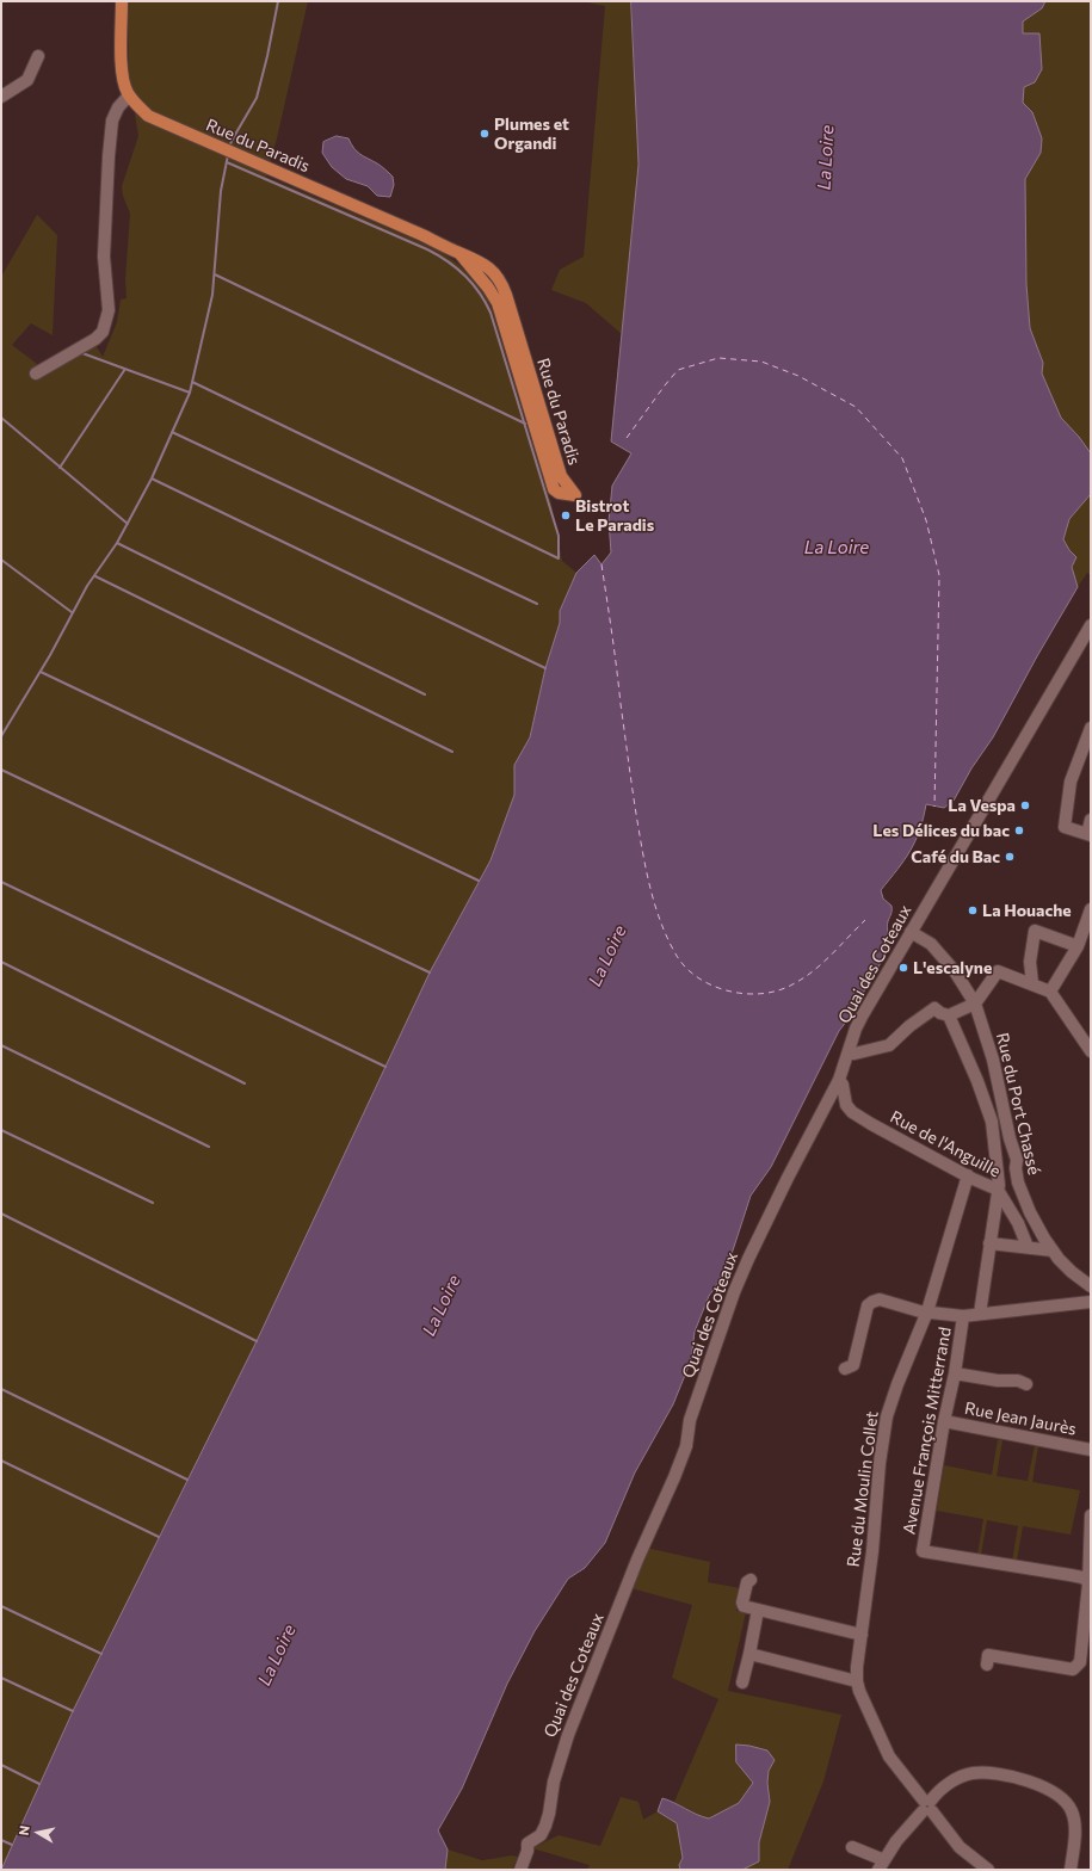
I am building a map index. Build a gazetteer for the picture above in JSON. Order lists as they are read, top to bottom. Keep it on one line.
{"streets":{"main road":["Rue du Paradis"],"street":["Quai des Coteaux","Rue du Port Chassé","Rue de l'Anguille","Rue Jean Jaurès","Avenue François Mitterrand","Rue du Moulin Collet"]},"crossings":[["Quai des Coteaux","Rue du Port Chassé"],["Quai des Coteaux","Rue de l'Anguille"],["Rue de l'Anguille","Rue du Moulin Collet"],["Rue Jean Jaurès","Avenue François Mitterrand"]],"water":["La Loire"],"places":["Plumes et Organdi","Bistrot Le Paradis","La Vespa","Les Délices du bac","Café du Bac","La Houache","L'escalyne"],"north":"left"}
